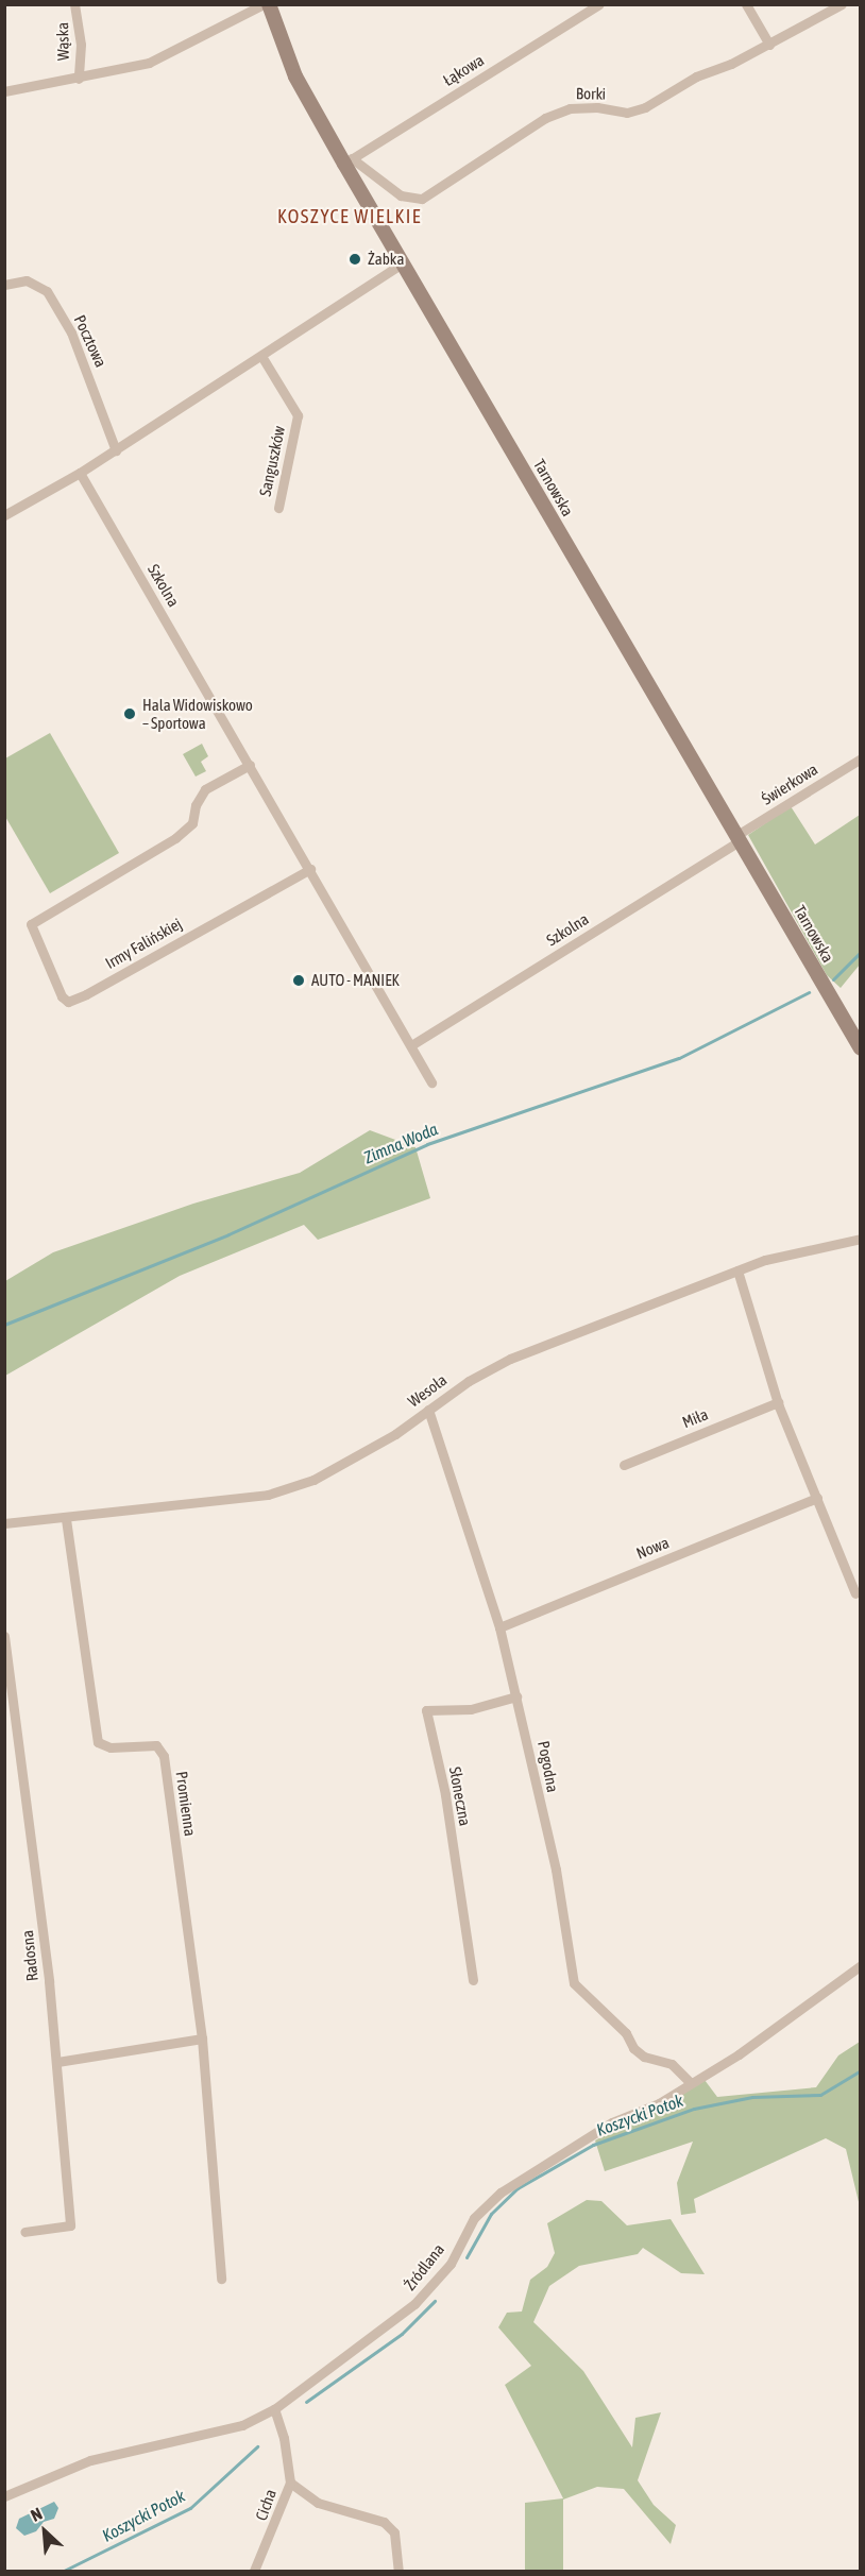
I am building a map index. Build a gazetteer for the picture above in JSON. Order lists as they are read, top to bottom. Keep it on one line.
{"streets":{"street":["Wąska","Łąkowa","Borki","Pocztowa","Sanguszków","Tarnowska","Szkolna","Świerkowa","Irmy Falińskiej","Wesoła","Miła","Nowa","Pogodna","Słoneczna","Promienna","Radosna","Źródlana","Cicha"]},"crossings":[["Łąkowa","Borki"],["Łąkowa","Tarnowska"],["Borki","Tarnowska"],["Tarnowska","Szkolna"],["Tarnowska","Świerkowa"],["Szkolna","Świerkowa"],["Szkolna","Irmy Falińskiej"],["Wesoła","Pogodna"],["Wesoła","Promienna"],["Nowa","Pogodna"],["Pogodna","Słoneczna"],["Pogodna","Źródlana"],["Źródlana","Cicha"]],"districts":["KOSZYCE WIELKIE"],"water":["Zimna Woda","Koszycki Potok"],"places":["Żabka","Hala Widowiskowo – Sportowa","AUTO - MANIEK"],"north":"top left"}
